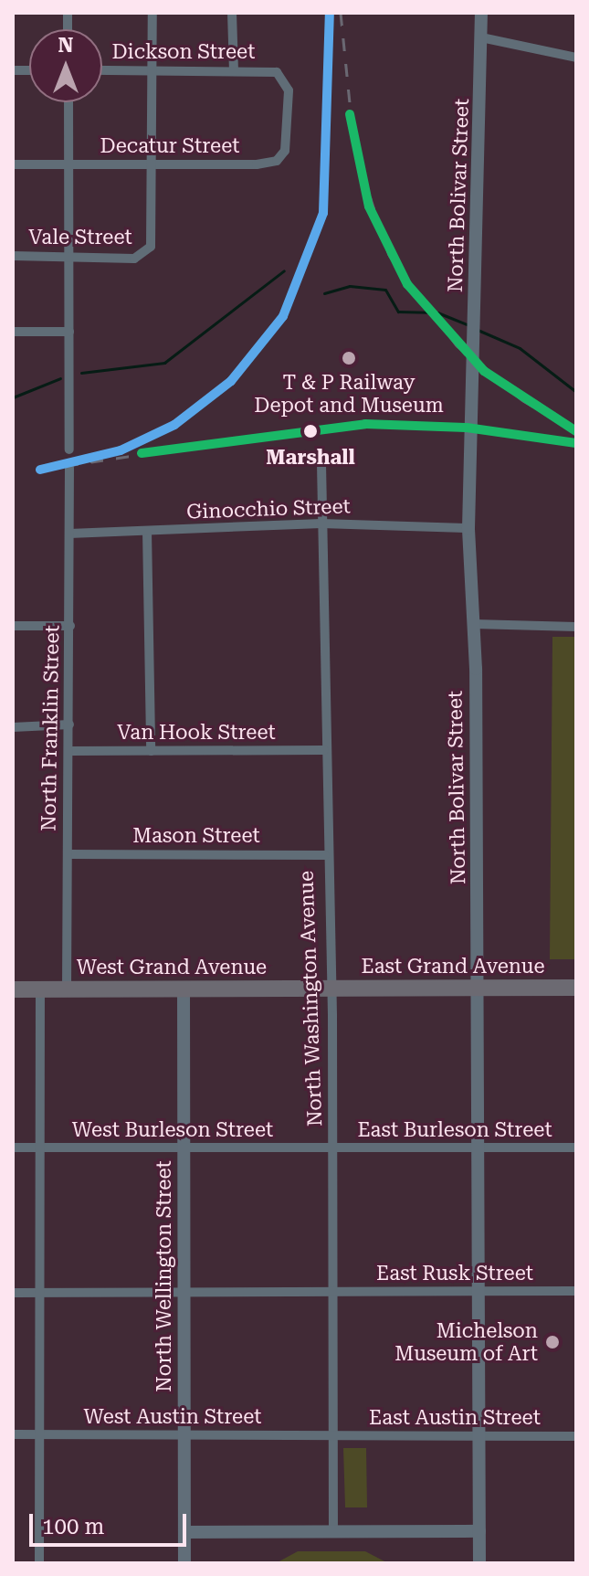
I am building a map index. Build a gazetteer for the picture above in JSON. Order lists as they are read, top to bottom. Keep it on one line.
{"streets":{"highway":["East Grand Avenue","West Grand Avenue"],"street":["Dickson Street","Decatur Street","North Bolivar Street","Vale Street","Ginocchio Street","North Franklin Street","Van Hook Street","Mason Street","North Washington Avenue","West Burleson Street","East Burleson Street","East Rusk Street","North Wellington Street","West Austin Street","East Austin Street"]},"crossings":[["Dickson Street","Decatur Street"],["Decatur Street","Vale Street"],["North Bolivar Street","Ginocchio Street"],["North Bolivar Street","East Grand Avenue"],["North Bolivar Street","East Burleson Street"],["North Bolivar Street","East Rusk Street"],["North Bolivar Street","East Austin Street"],["Ginocchio Street","North Franklin Street"],["Ginocchio Street","North Washington Avenue"],["North Franklin Street","Van Hook Street"],["North Franklin Street","Mason Street"],["North Franklin Street","West Grand Avenue"],["Van Hook Street","North Washington Avenue"],["Mason Street","North Washington Avenue"],["East Grand Avenue","West Grand Avenue"],["East Grand Avenue","North Washington Avenue"],["West Grand Avenue","North Washington Avenue"],["West Grand Avenue","North Wellington Street"],["North Washington Avenue","West Burleson Street"],["North Washington Avenue","East Burleson Street"],["North Washington Avenue","East Rusk Street"],["North Washington Avenue","West Austin Street"],["North Washington Avenue","East Austin Street"],["West Burleson Street","East Burleson Street"],["West Burleson Street","North Wellington Street"],["East Rusk Street","North Wellington Street"],["North Wellington Street","West Austin Street"],["West Austin Street","East Austin Street"]],"places":["T & P Railway Depot and Museum","Marshall","Michelson Museum of Art"],"scale_bar":"100 m","north":"top"}
